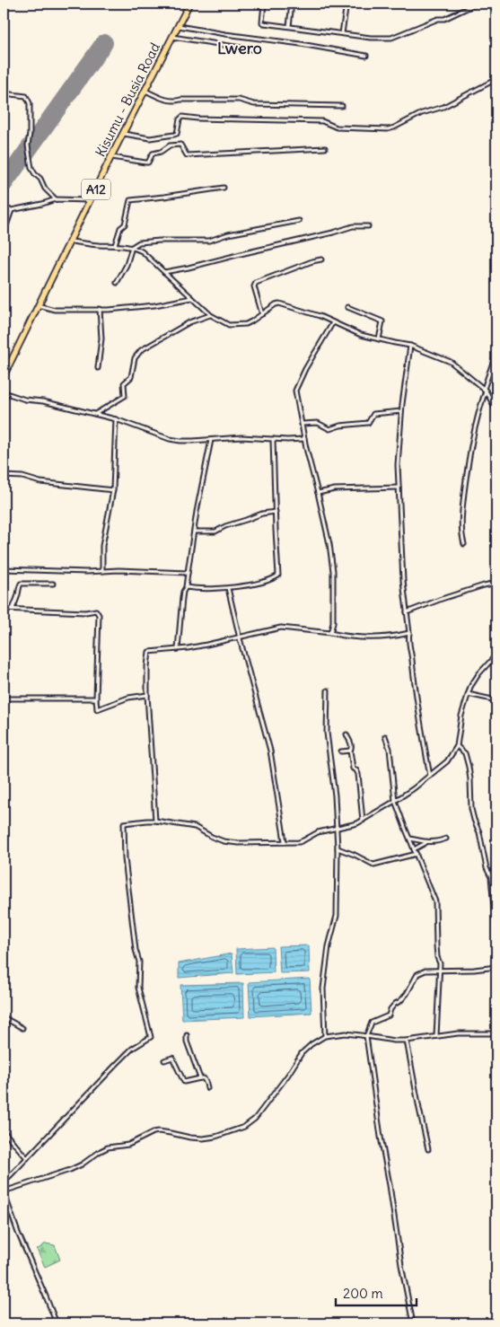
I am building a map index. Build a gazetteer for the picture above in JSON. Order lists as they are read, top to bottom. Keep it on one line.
{"streets":{"highway":["Kisumu - Busia Road","A12"]},"districts":["Lwero"],"scale_bar":"200 m"}
